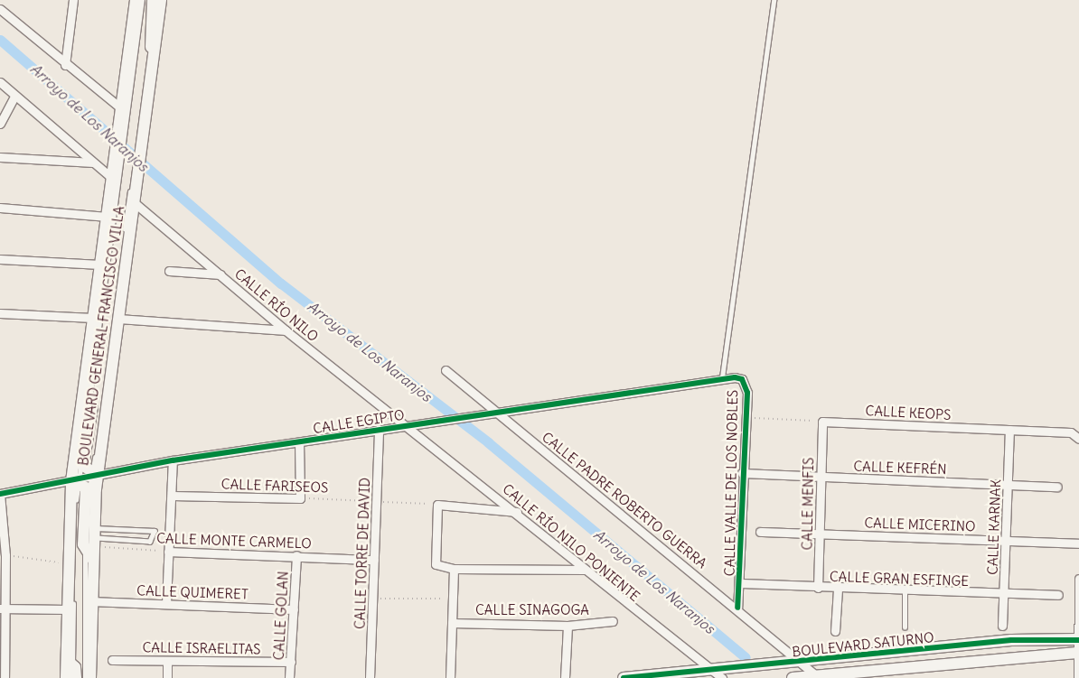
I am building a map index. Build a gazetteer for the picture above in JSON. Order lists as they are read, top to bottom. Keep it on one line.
{"streets":{"main road":["BOULEVARD GENERAL FRANCISCO VILLA","BOULEVARD SATURNO"],"street":["CALLE RÍO NILO","CALLE KEOPS","CALLE EGIPTO","CALLE KEFRÉN","CALLE VALLE DE LOS NOBLES","CALLE FARISEOS","CALLE PADRE ROBERTO GUERRA","CALLE MENFIS","CALLE MICERINO","CALLE KARNAK","CALLE MONTE CARMELO","CALLE RÍO NILO PONIENTE","CALLE TORRE DE DAVID","CALLE GRAN ESFINGE","CALLE QUIMERET","CALLE SINAGOGA","CALLE GOLAN","CALLE ISRAELITAS"]},"crossings":[["CALLE RÍO NILO","BOULEVARD GENERAL FRANCISCO VILLA"],["CALLE RÍO NILO","CALLE EGIPTO"],["CALLE RÍO NILO","CALLE RÍO NILO PONIENTE"],["BOULEVARD GENERAL FRANCISCO VILLA","CALLE EGIPTO"],["BOULEVARD GENERAL FRANCISCO VILLA","CALLE MONTE CARMELO"],["BOULEVARD GENERAL FRANCISCO VILLA","CALLE QUIMERET"],["CALLE KEOPS","CALLE MENFIS"],["CALLE KEOPS","CALLE KARNAK"],["CALLE EGIPTO","CALLE VALLE DE LOS NOBLES"],["CALLE EGIPTO","CALLE PADRE ROBERTO GUERRA"],["CALLE EGIPTO","CALLE RÍO NILO PONIENTE"],["CALLE EGIPTO","CALLE TORRE DE DAVID"],["CALLE KEFRÉN","CALLE VALLE DE LOS NOBLES"],["CALLE KEFRÉN","CALLE MENFIS"],["CALLE KEFRÉN","CALLE KARNAK"],["CALLE VALLE DE LOS NOBLES","CALLE PADRE ROBERTO GUERRA"],["CALLE VALLE DE LOS NOBLES","CALLE GRAN ESFINGE"],["CALLE FARISEOS","CALLE TORRE DE DAVID"],["CALLE PADRE ROBERTO GUERRA","BOULEVARD SATURNO"],["CALLE MENFIS","CALLE MICERINO"],["CALLE MENFIS","CALLE GRAN ESFINGE"],["CALLE MICERINO","CALLE KARNAK"],["CALLE KARNAK","CALLE GRAN ESFINGE"],["CALLE MONTE CARMELO","CALLE TORRE DE DAVID"],["CALLE MONTE CARMELO","CALLE GOLAN"],["CALLE RÍO NILO PONIENTE","BOULEVARD SATURNO"],["CALLE QUIMERET","CALLE GOLAN"],["CALLE GOLAN","CALLE ISRAELITAS"]],"water":["Arroyo de Los Naranjos"]}
